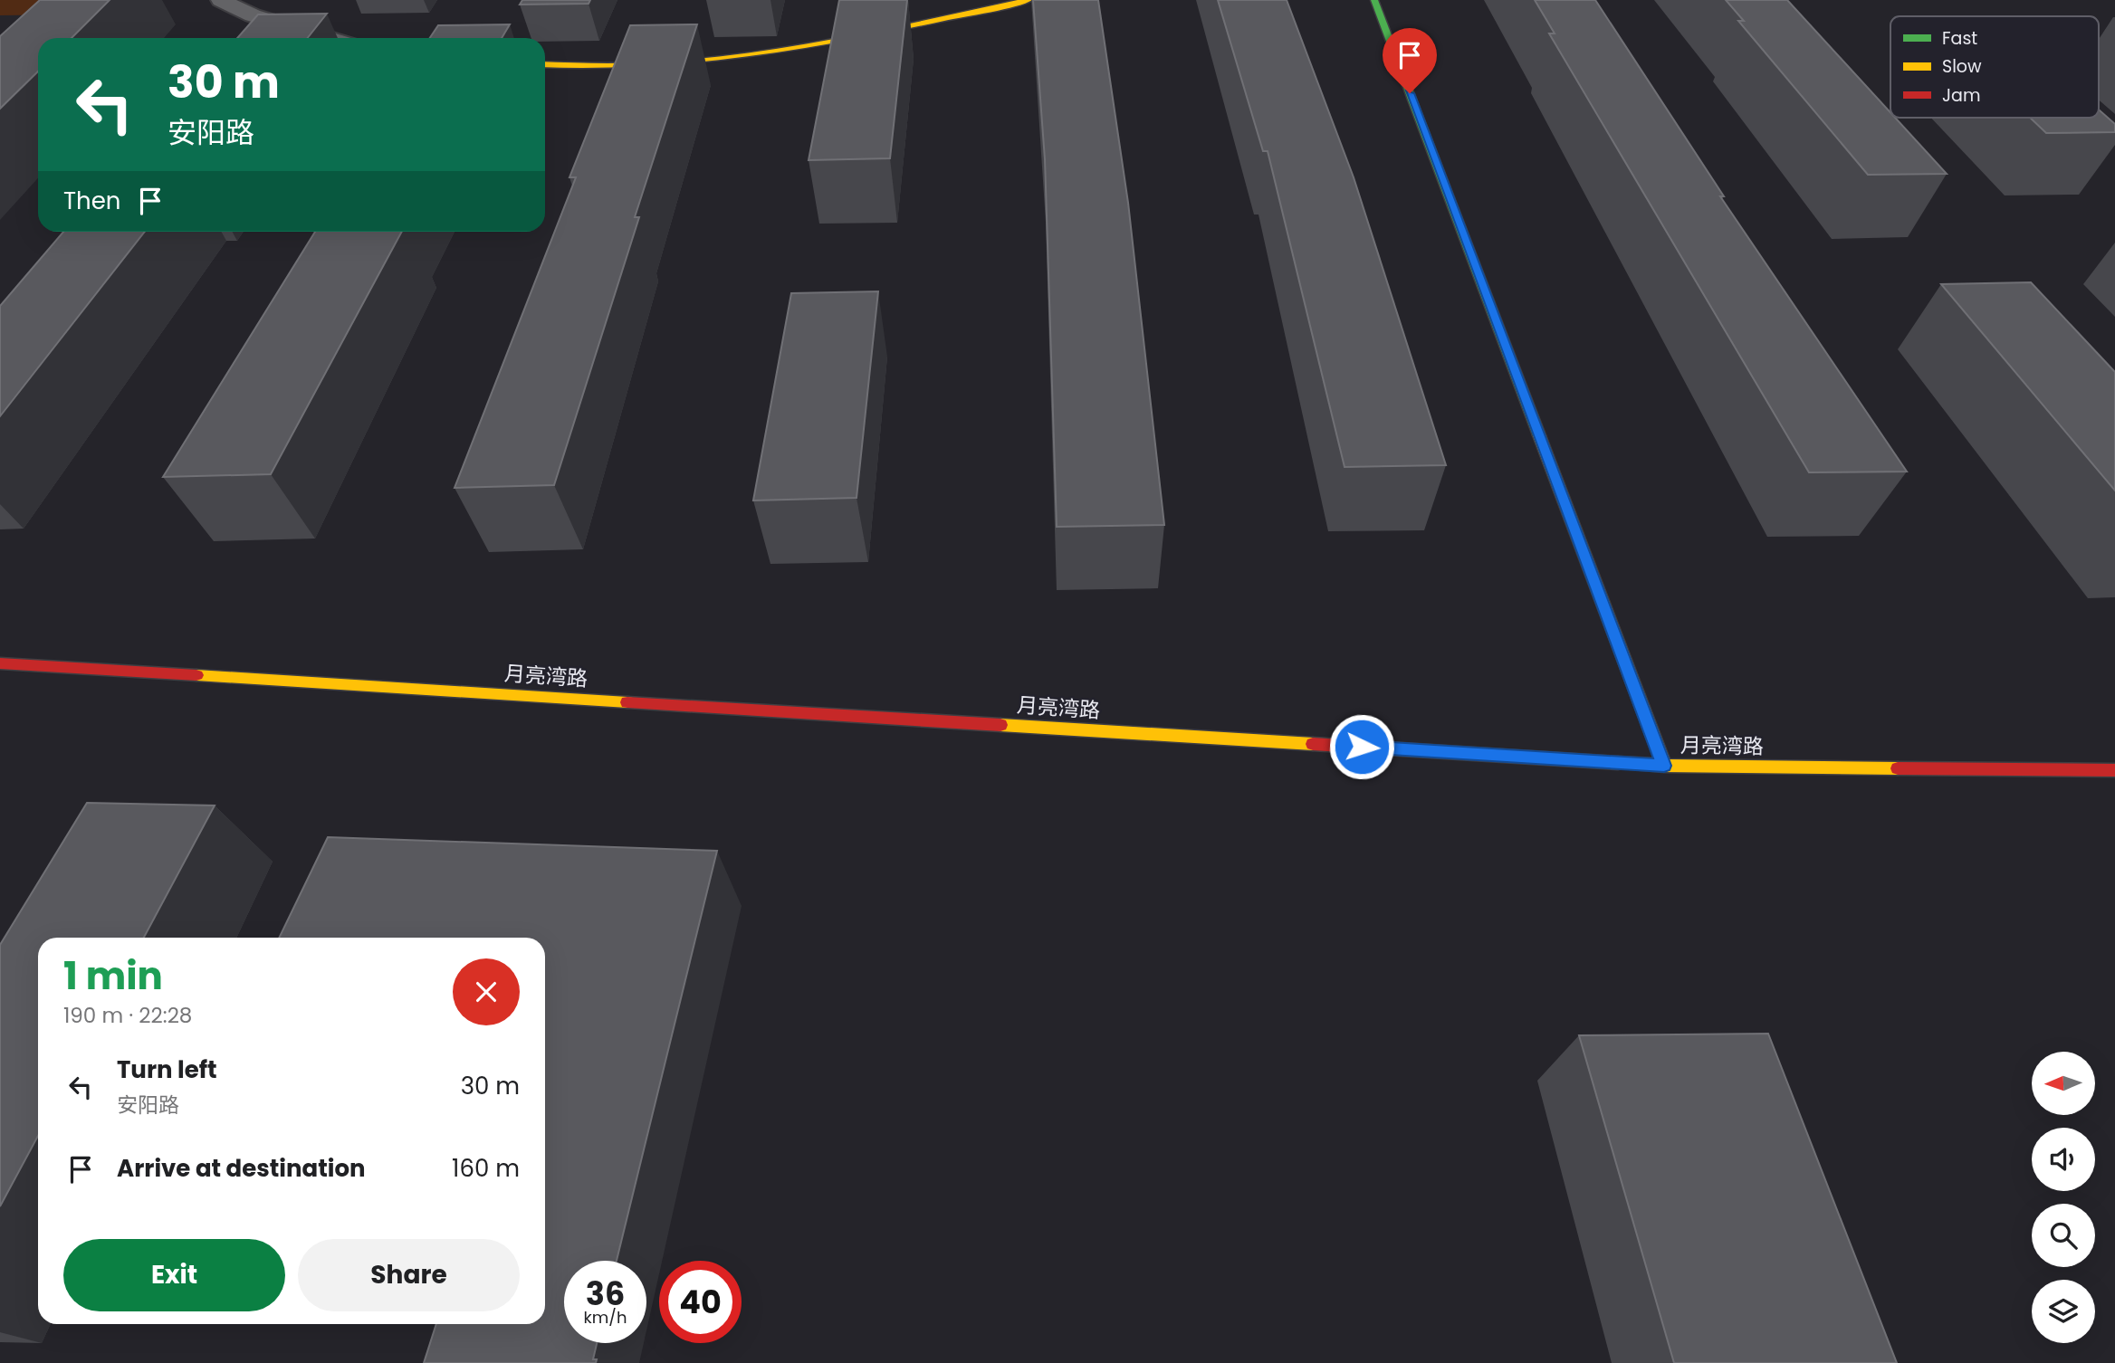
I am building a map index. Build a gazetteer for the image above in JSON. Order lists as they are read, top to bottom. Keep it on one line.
{"streets":{"street":["月亮湾路"]},"legend":["Fast","Slow","Jam"],"north":"left","page":{"turn":["30 m","安阳路"],"then":"Then","heading":["1 min","190 m · 22:28"],"list":[{"name":"Turn left","note":"安阳路","value":"30 m"},{"name":"Arrive at destination","value":"160 m"}],"buttons":["Exit","Share"],"speed":"36 km/h","limit":"40"}}
